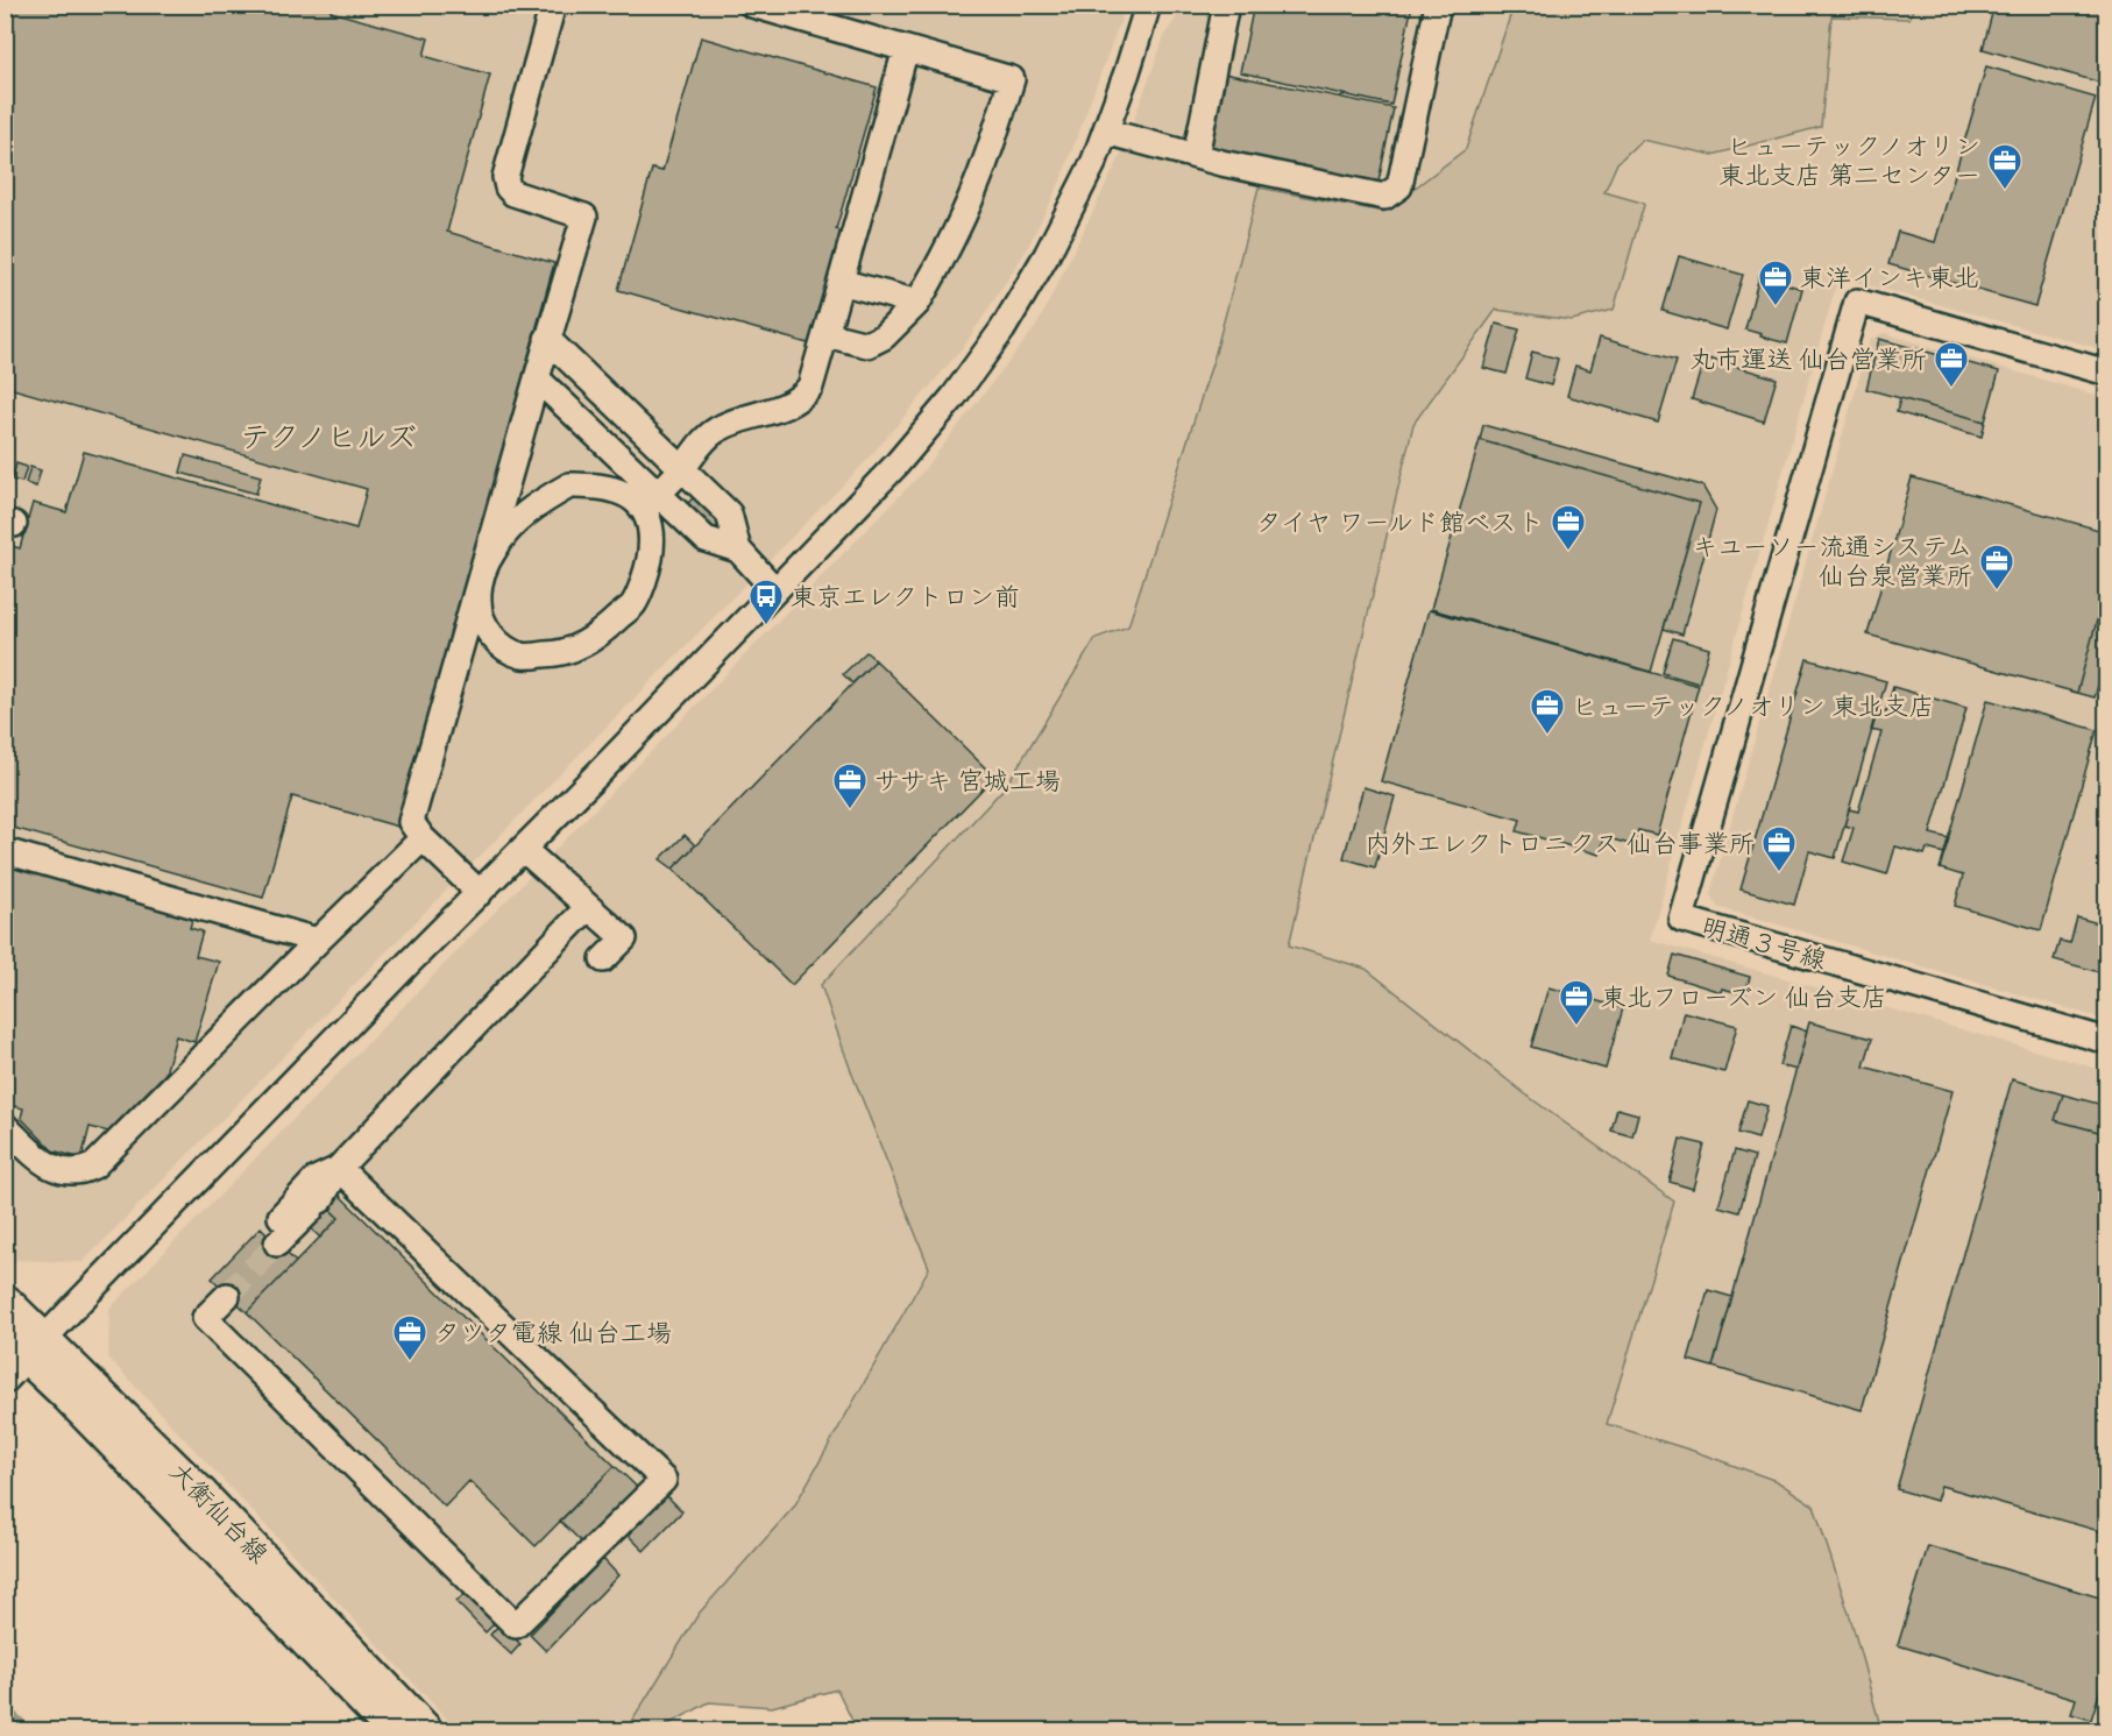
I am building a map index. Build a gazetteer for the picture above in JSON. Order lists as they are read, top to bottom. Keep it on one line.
{"streets":{"main road":["大衡仙台線"],"street":["明通３号線"]},"districts":["テクノヒルズ"],"places":{"office":["ヒューテックノオリン 東北支店 第二センター","東洋インキ東北","丸市運送 仙台営業所","タイヤ ワールド館ベスト","キユーソー流通システム 仙台泉営業所","ヒューテックノオリン 東北支店","ササキ 宮城工場","内外エレクトロニクス 仙台事業所","東北フローズン 仙台支店","タツタ電線 仙台工場"],"bus stop":["東京エレクトロン前"]}}
